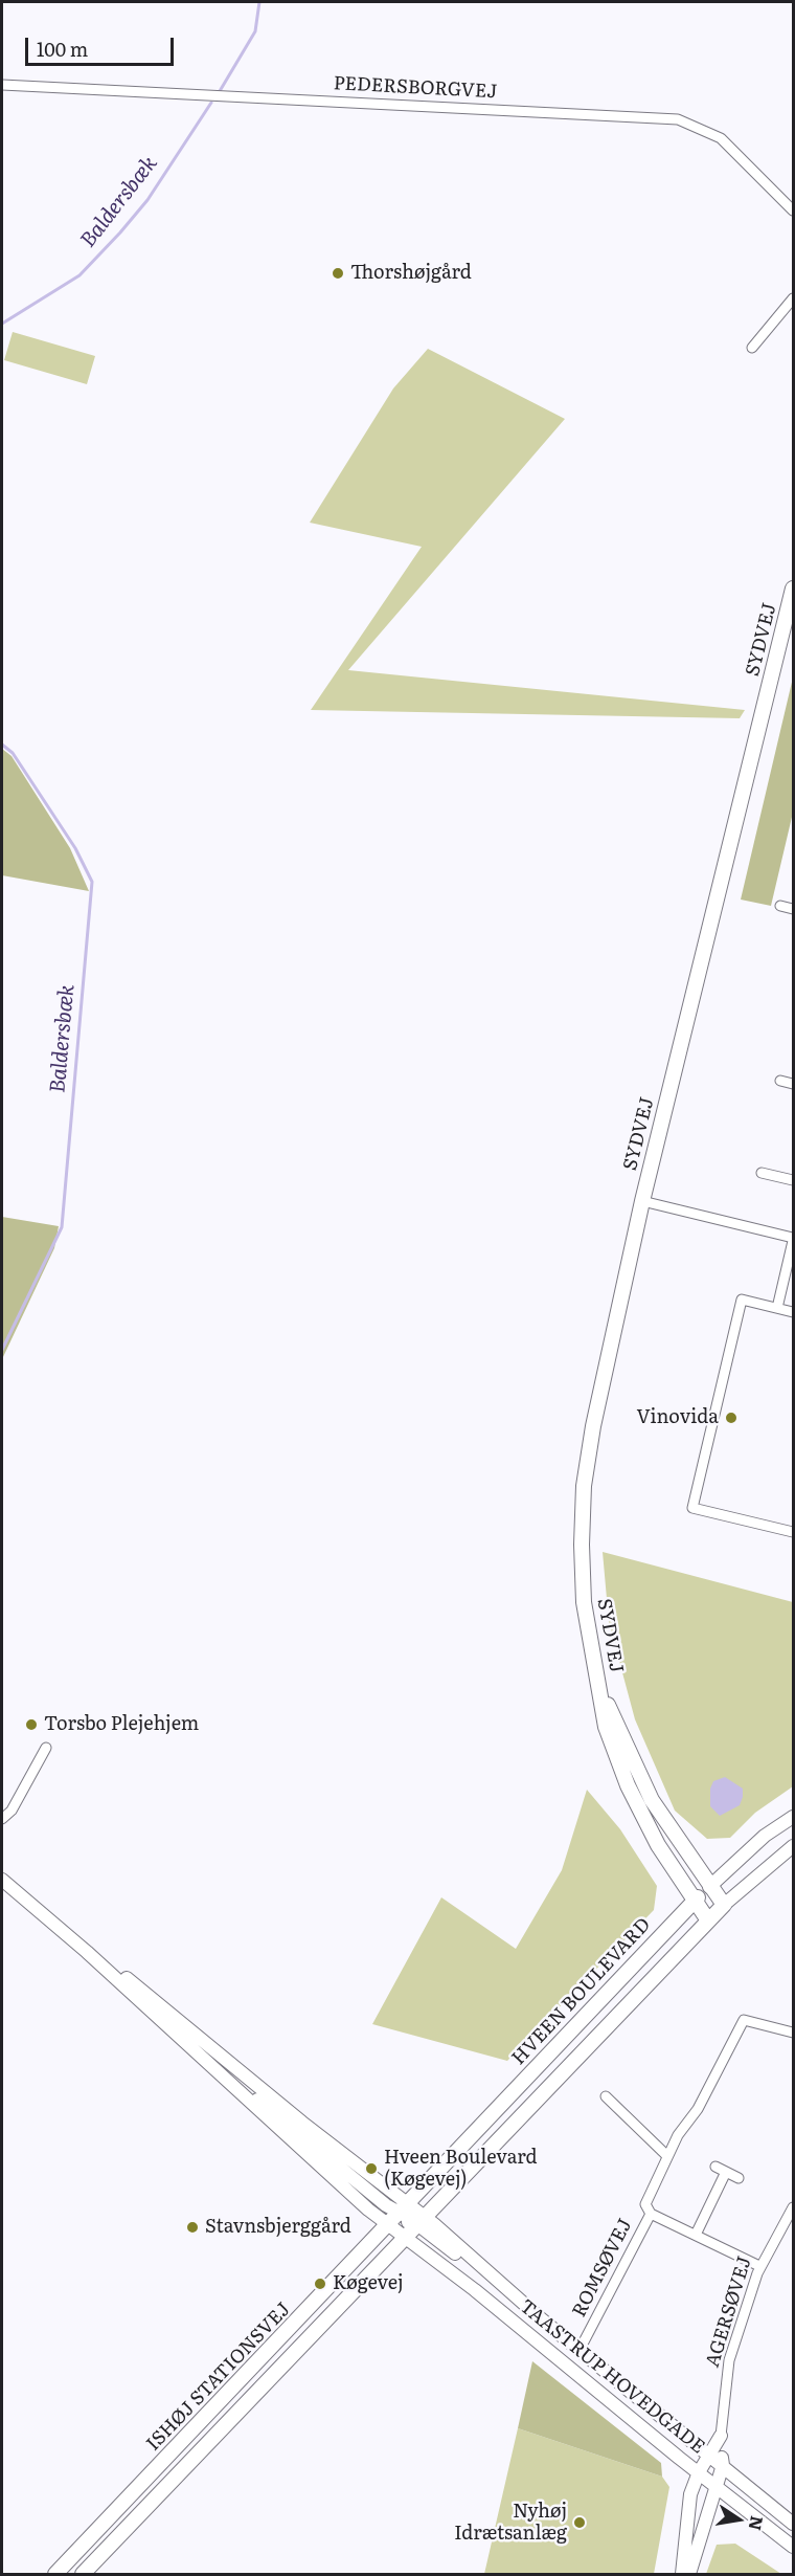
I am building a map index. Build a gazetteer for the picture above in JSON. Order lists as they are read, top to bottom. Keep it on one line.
{"streets":{"main road":["SYDVEJ","HVEEN BOULEVARD","ISHØJ STATIONSVEJ"],"street":["PEDERSBORGVEJ","ROMSØVEJ","AGERSØVEJ","TAASTRUP HOVEDGADE"]},"crossings":[["SYDVEJ","HVEEN BOULEVARD"],["HVEEN BOULEVARD","ISHØJ STATIONSVEJ"],["ROMSØVEJ","AGERSØVEJ"],["ROMSØVEJ","TAASTRUP HOVEDGADE"],["ISHØJ STATIONSVEJ","TAASTRUP HOVEDGADE"]],"water":["Baldersbæk"],"places":["Thorshøjgård","Vinovida","Torsbo Plejehjem","Hveen Boulevard (Køgevej)","Stavnsbjerggård","Køgevej","Nyhøj Idrætsanlæg"],"scale_bar":"100 m","north":"right"}
